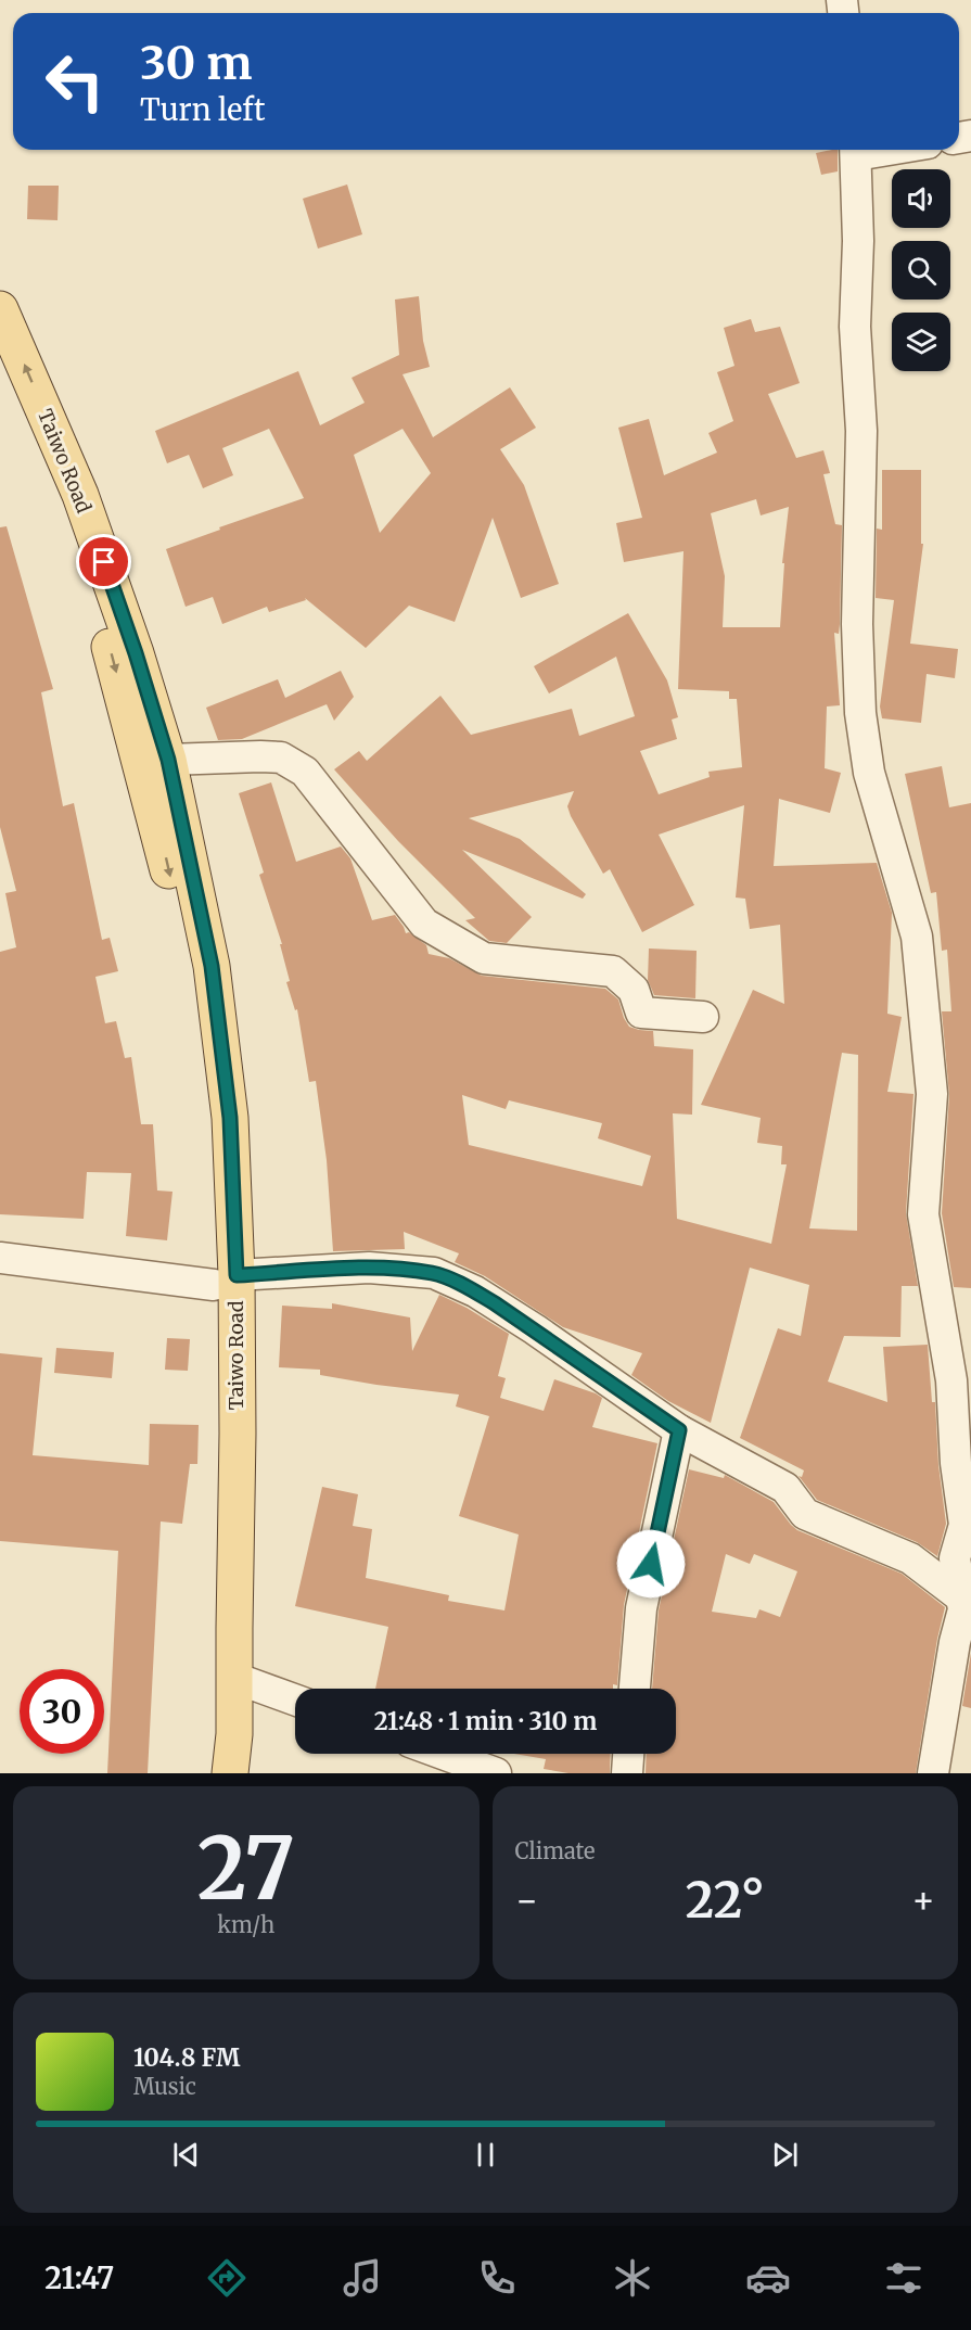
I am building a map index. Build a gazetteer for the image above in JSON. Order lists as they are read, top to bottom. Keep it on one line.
{"streets":{"main road":["Taiwo Road"]},"page":{"turn":["30 m","Turn left"],"limit":"30","trip":"21:48 · 1 min · 310 m","tile":[["27","km/h"],"Climate"],"heat":["−","22°","+"],"song":["104.8 FM","Music"],"tabs":"21:47"}}
